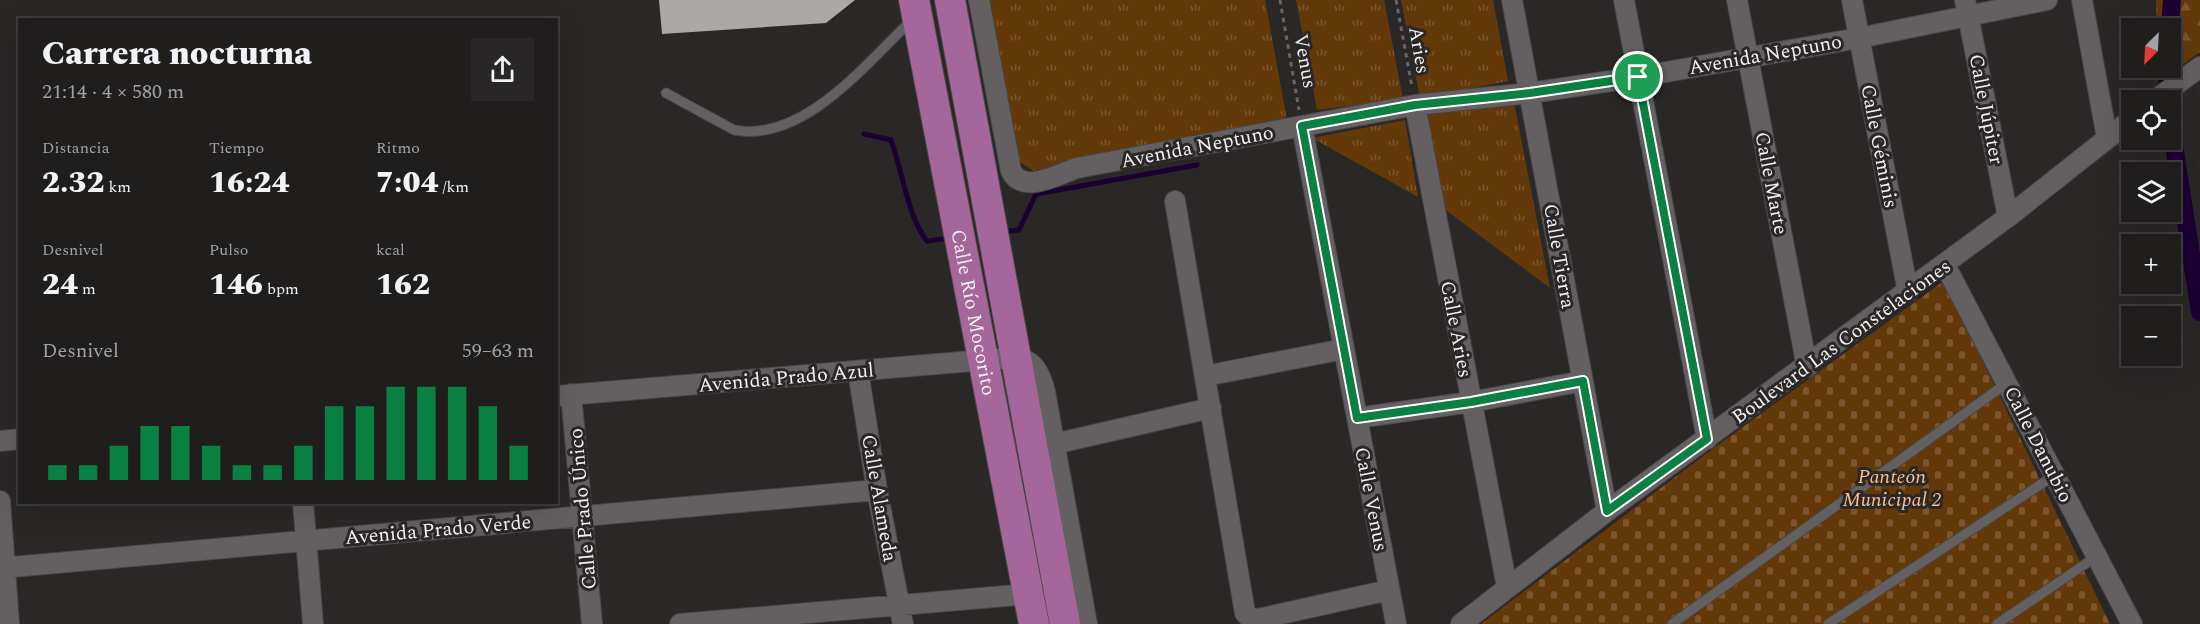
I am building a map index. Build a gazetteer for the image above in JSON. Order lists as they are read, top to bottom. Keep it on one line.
{"streets":{"main road":["Calle Río Mocorito"],"street":["Avenida Neptuno","Calle Júpiter","Calle Géminis","Calle Marte","Calle Tierra","Calle Aries","Boulevard Las Constelaciones","Avenida Prado Azul","Calle Danubio","Calle Alameda","Calle Venus","Calle Prado Único","Avenida Prado Verde"],"path":["Aries","Venus"]},"crossings":[["Aries","Avenida Neptuno"],["Aries","Calle Aries"],["Avenida Neptuno","Venus"],["Avenida Neptuno","Calle Júpiter"],["Avenida Neptuno","Calle Géminis"],["Avenida Neptuno","Calle Marte"],["Avenida Neptuno","Calle Tierra"],["Avenida Neptuno","Calle Aries"],["Avenida Neptuno","Calle Venus"],["Venus","Calle Venus"],["Calle Júpiter","Boulevard Las Constelaciones"],["Calle Géminis","Boulevard Las Constelaciones"],["Calle Marte","Boulevard Las Constelaciones"],["Calle Tierra","Boulevard Las Constelaciones"],["Calle Río Mocorito","Avenida Prado Azul"],["Calle Aries","Boulevard Las Constelaciones"],["Boulevard Las Constelaciones","Calle Danubio"],["Avenida Prado Azul","Calle Alameda"],["Avenida Prado Azul","Calle Prado Único"],["Calle Alameda","Avenida Prado Verde"],["Calle Prado Único","Avenida Prado Verde"]],"parks":["Panteón Municipal 2"],"north":"bottom left","page":{"map_buttons":["+","−"],"heading":["Carrera nocturna","21:14 · 4 × 580 m"],"stats":[["Distancia","2.32 km"],["Tiempo","16:24"],["Ritmo","7:04 /km"],["Desnivel","24 m"],["Pulso","146 bpm"],["kcal","162"]],"chart":["Desnivel","59–63 m"]}}
